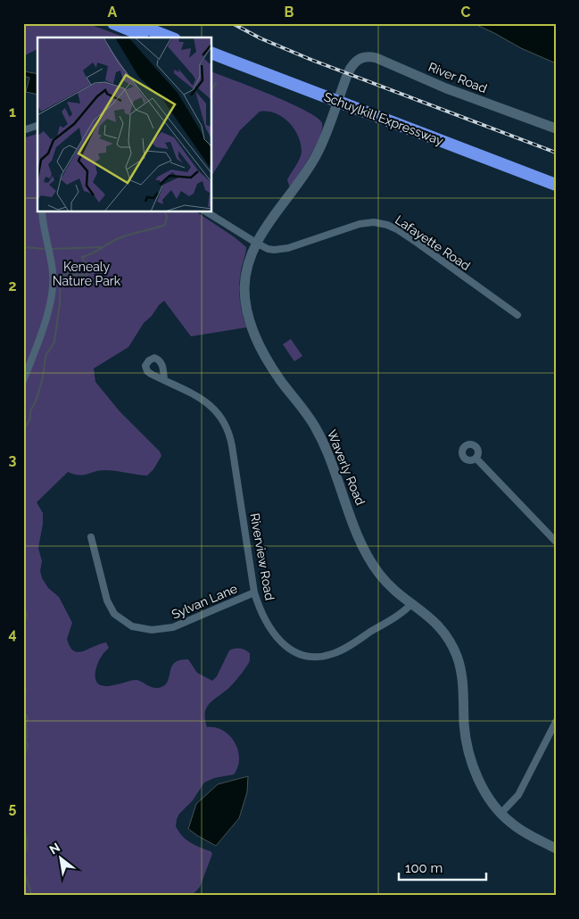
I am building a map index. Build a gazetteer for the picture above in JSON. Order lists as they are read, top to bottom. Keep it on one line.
{"streets":{"highway":["Schuylkill Expressway"],"street":["River Road","Lafayette Road","Waverly Road","Riverview Road","Sylvan Lane"]},"crossings":[["River Road","Waverly Road"],["Lafayette Road","Waverly Road"],["Waverly Road","Riverview Road"],["Riverview Road","Sylvan Lane"]],"parks":["Kenealy Nature Park"],"scale_bar":"100 m","north":"top left","grid":{"columns":["A","B","C"],"rows":["1","2","3","4","5"]}}
